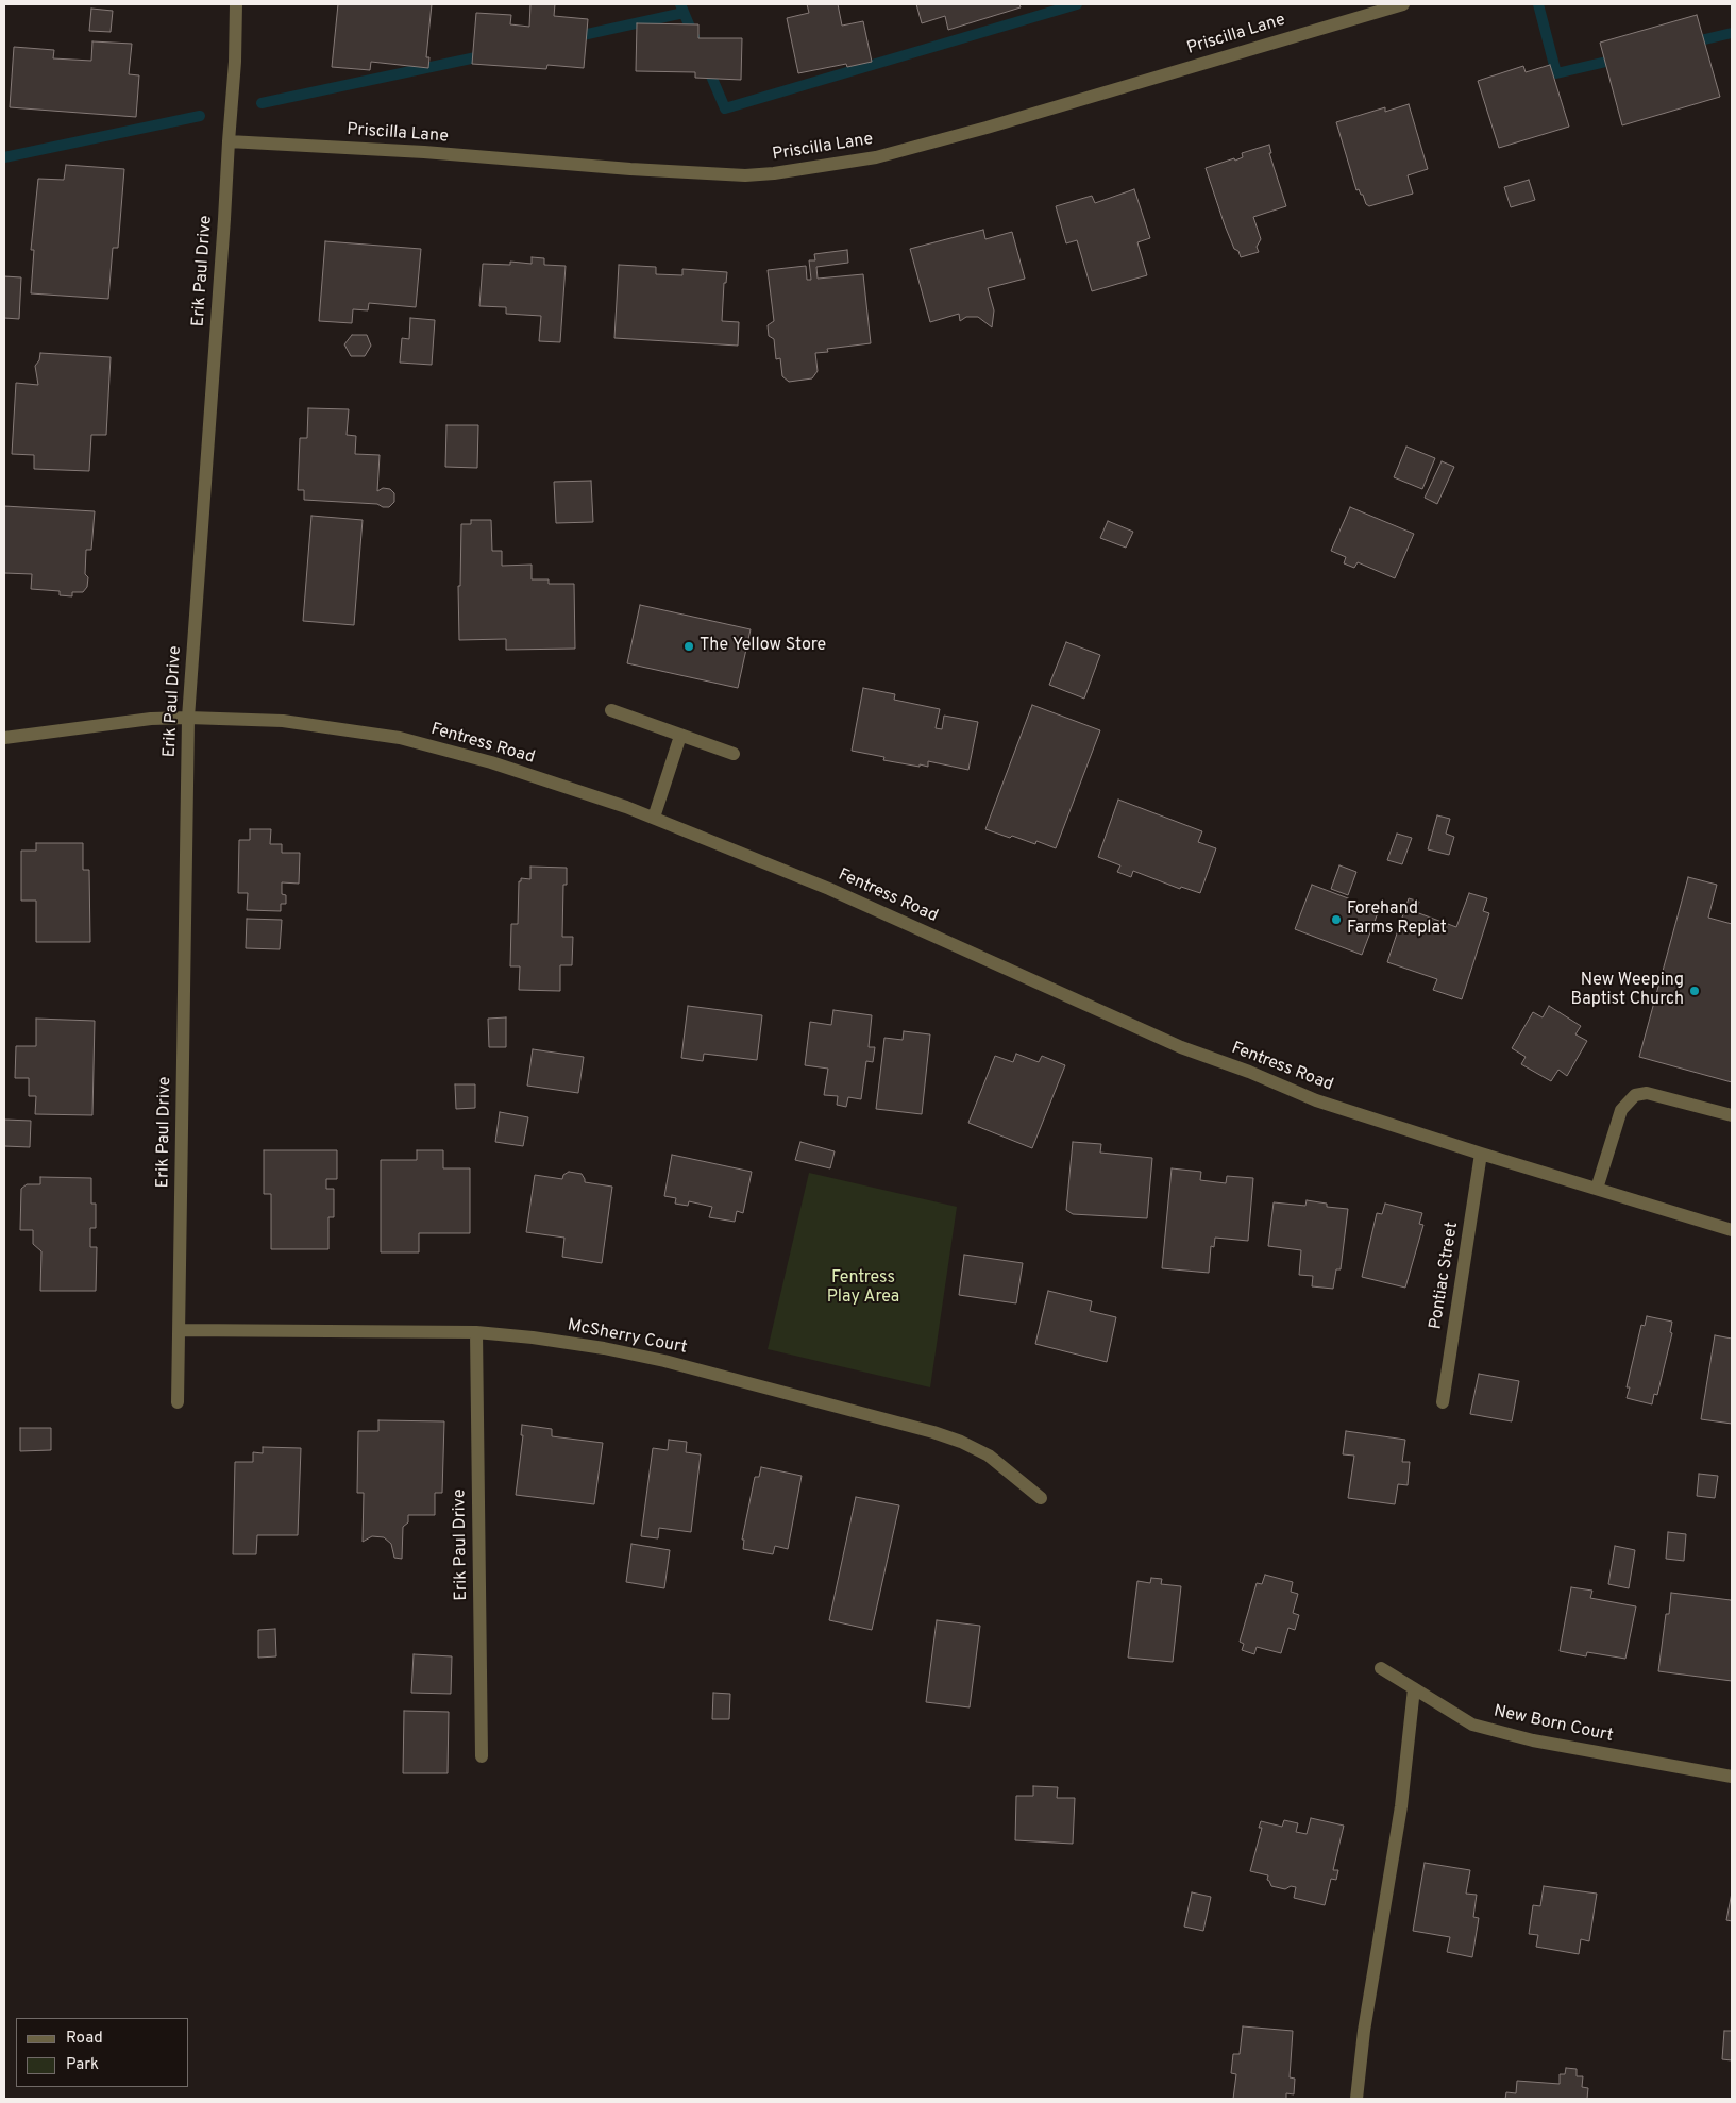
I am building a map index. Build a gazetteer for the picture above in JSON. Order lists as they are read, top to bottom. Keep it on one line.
{"streets":{"street":["Priscilla Lane","Erik Paul Drive","Fentress Road","Pontiac Street","McSherry Court","New Born Court"]},"crossings":[["Priscilla Lane","Erik Paul Drive"],["Erik Paul Drive","Fentress Road"],["Erik Paul Drive","McSherry Court"],["Fentress Road","Pontiac Street"]],"parks":["Fentress Play Area"],"places":["The Yellow Store","Forehand Farms Replat","New Weeping Baptist Church"],"legend":["Road","Park"]}
